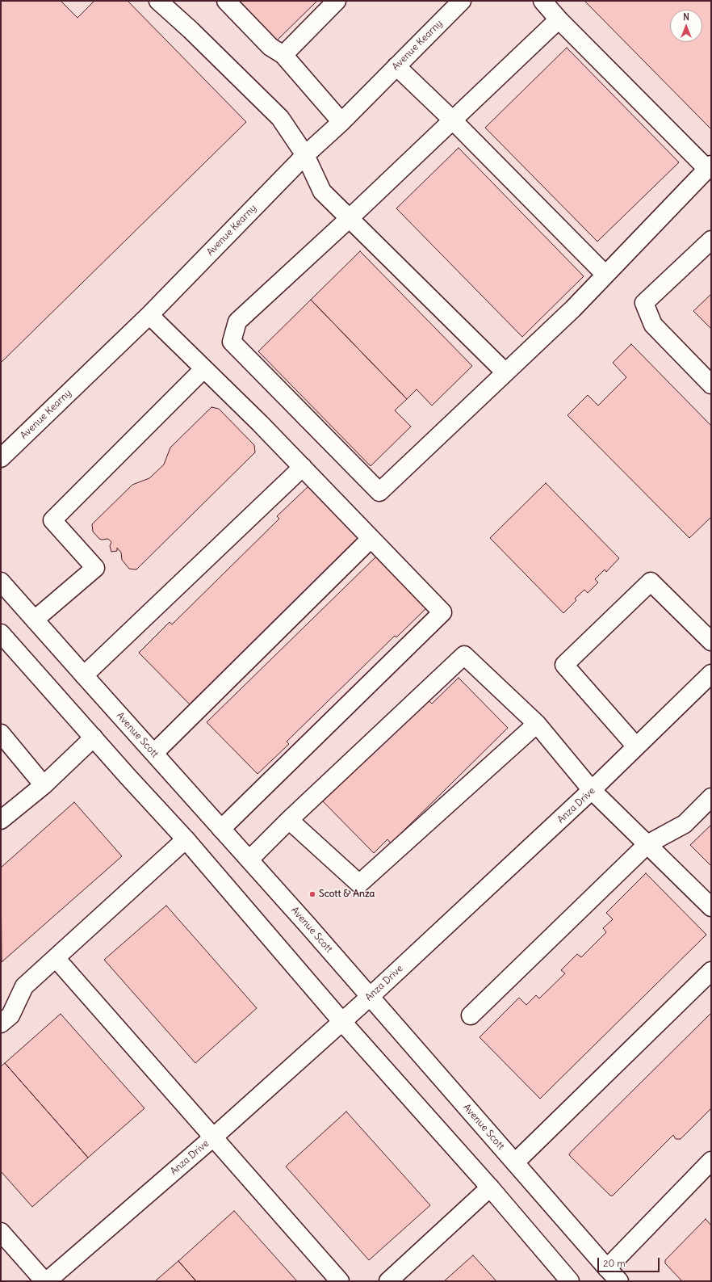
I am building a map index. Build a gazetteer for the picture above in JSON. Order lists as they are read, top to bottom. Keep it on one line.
{"streets":{"main road":["Avenue Kearny","Avenue Scott","Anza Drive"]},"crossings":[["Avenue Scott","Anza Drive"]],"places":["Scott & Anza"],"scale_bar":"20 m","north":"top"}
